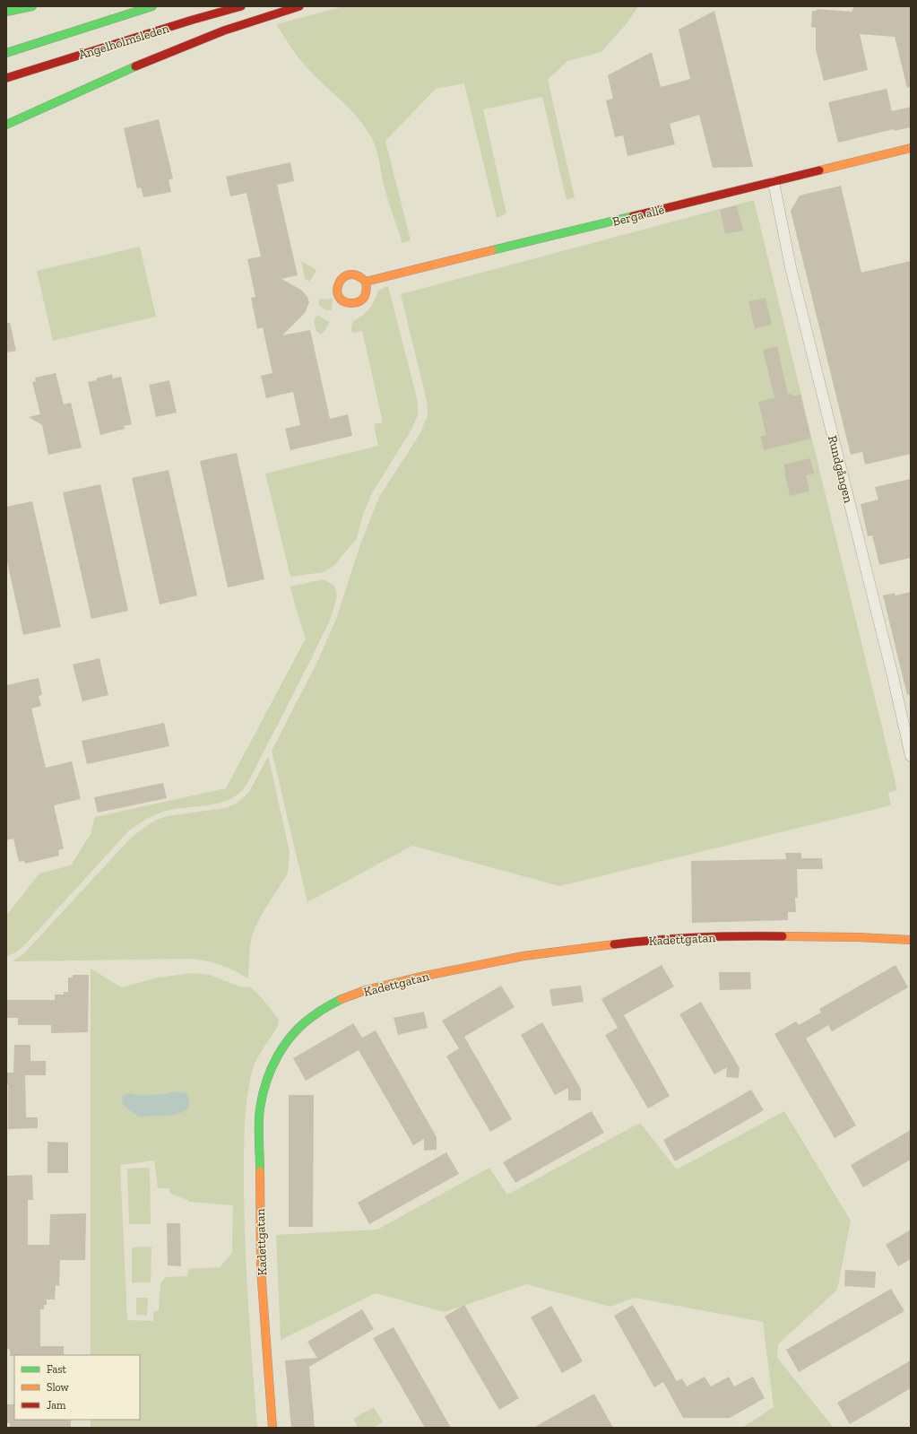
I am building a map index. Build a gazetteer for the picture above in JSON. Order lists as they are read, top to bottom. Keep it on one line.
{"streets":{"main road":["Ängelholmsleden","Berga allé","Kadettgatan"],"street":["Rundgången"]},"crossings":[["Berga allé","Rundgången"]],"legend":["Fast","Slow","Jam"]}
